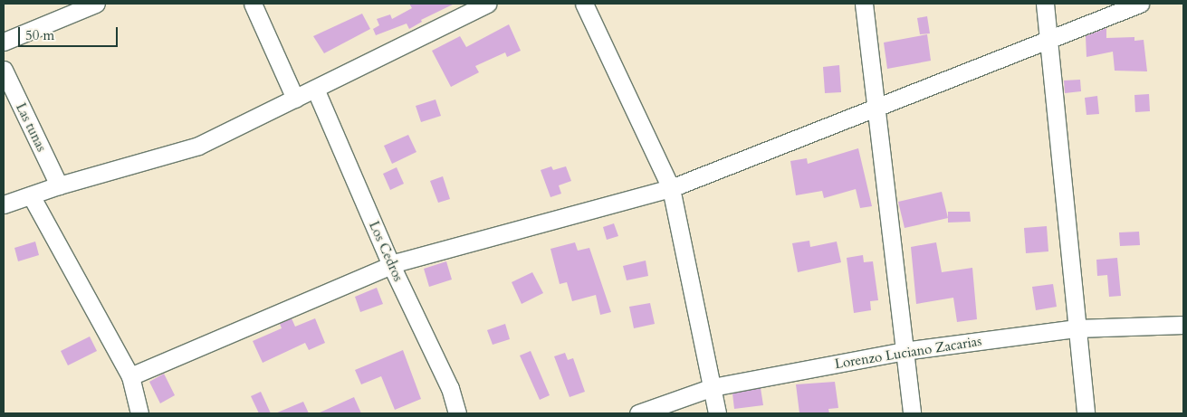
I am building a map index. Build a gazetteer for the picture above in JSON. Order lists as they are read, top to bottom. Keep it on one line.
{"streets":{"street":["Las tunas","Los Cedros","Lorenzo Luciano Zacarias"]},"scale_bar":"50 m"}
